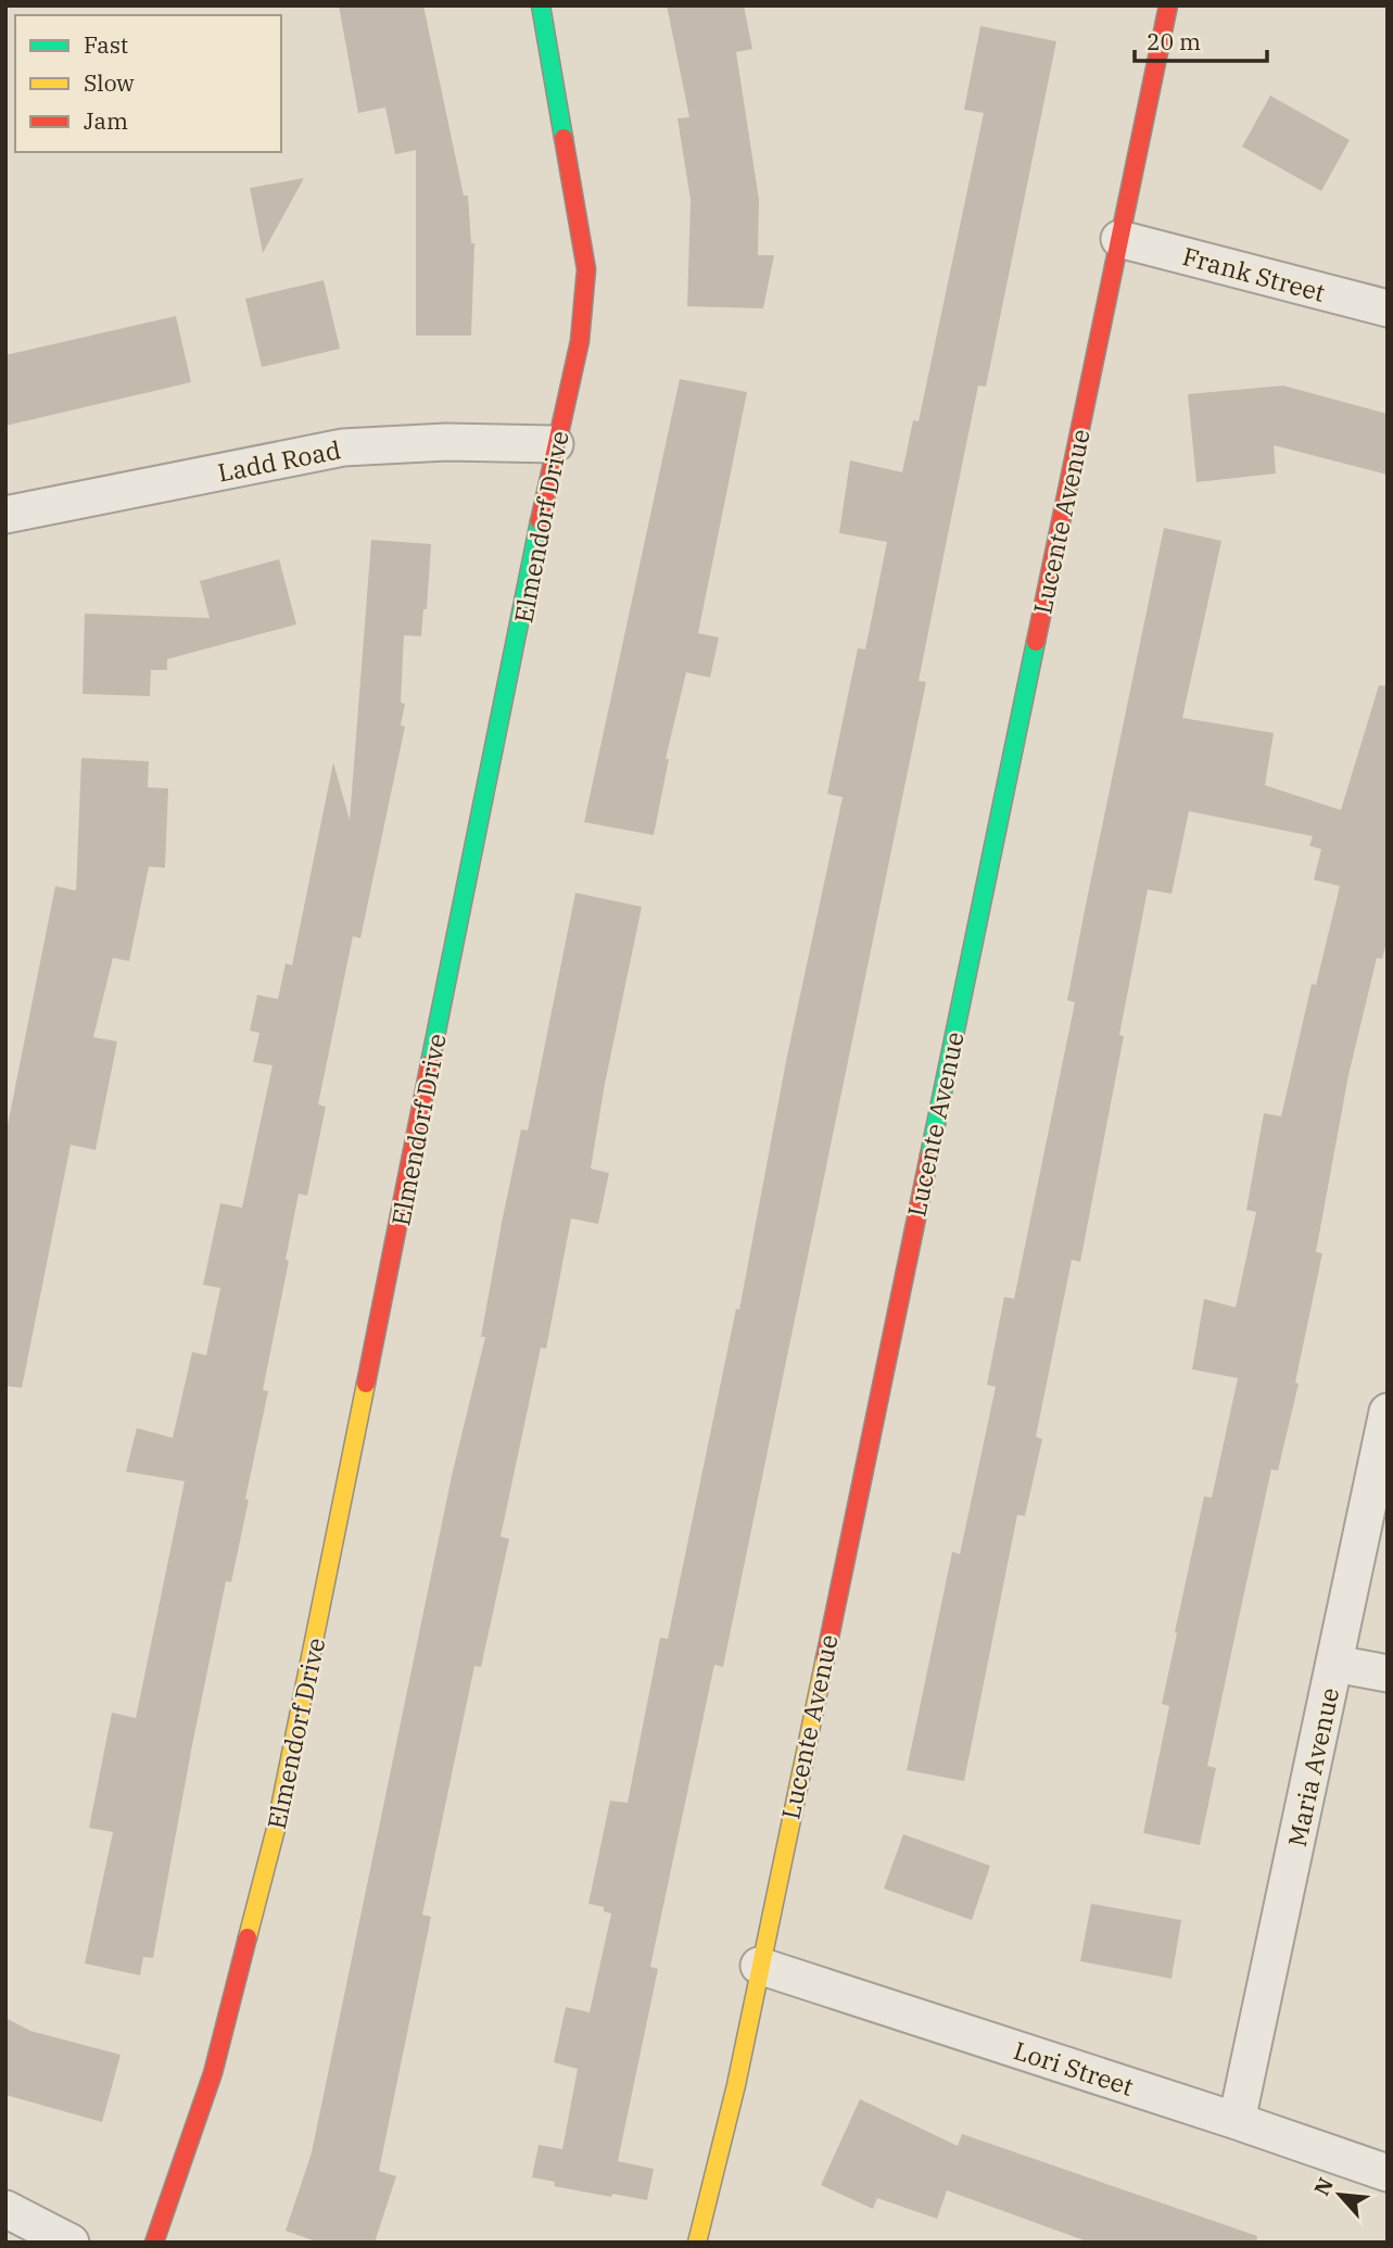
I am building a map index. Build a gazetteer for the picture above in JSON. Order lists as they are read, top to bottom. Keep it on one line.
{"streets":{"street":["Frank Street","Ladd Road","Lucente Avenue","Elmendorf Drive","Maria Avenue","Lori Street"]},"crossings":[["Frank Street","Lucente Avenue"],["Ladd Road","Elmendorf Drive"],["Lucente Avenue","Lori Street"],["Maria Avenue","Lori Street"]],"legend":["Fast","Slow","Jam"],"scale_bar":"20 m","north":"top left"}
